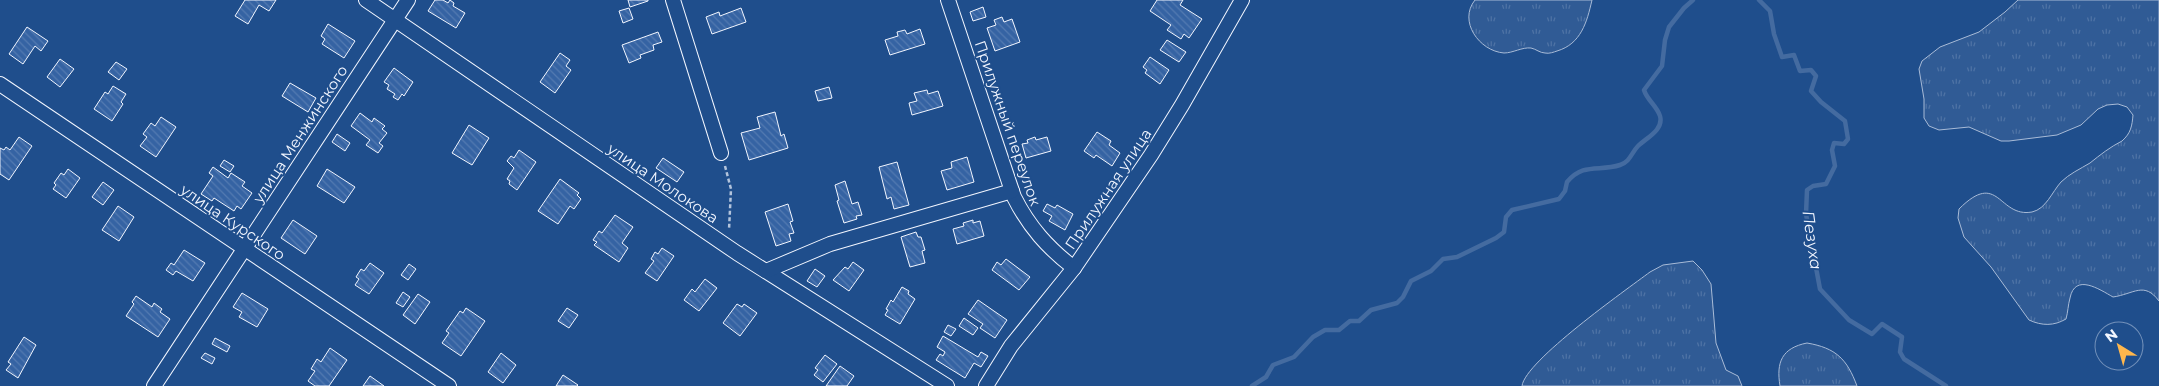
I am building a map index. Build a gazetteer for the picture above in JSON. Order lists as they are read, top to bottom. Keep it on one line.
{"streets":{"street":["Прилужный переулок","улица Менжинского","улица Молокова","Прилужная улица","улица Курского"]},"crossings":[["Прилужный переулок","Прилужная улица"],["улица Менжинского","улица Молокова"],["улица Менжинского","улица Курского"]],"water":["Пезуха"],"north":"top left"}
